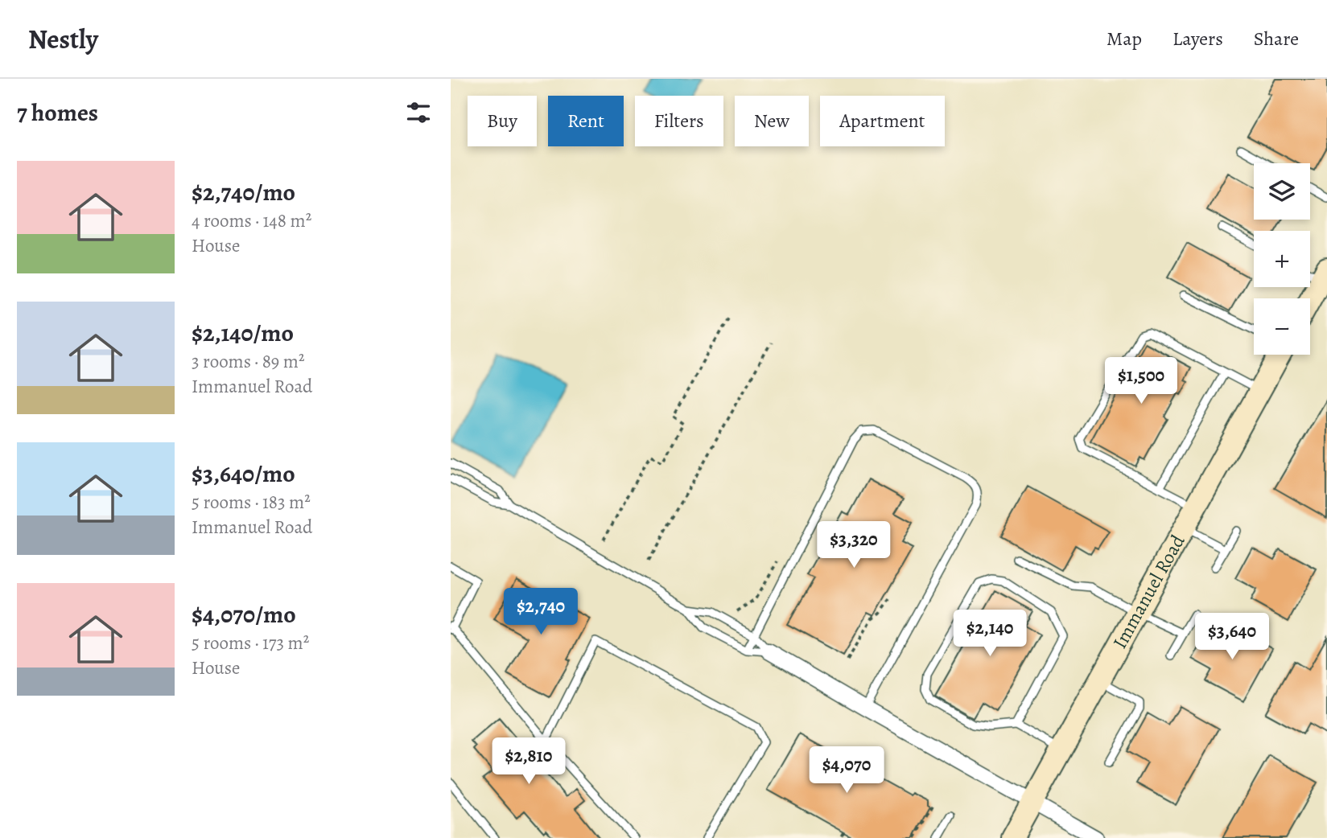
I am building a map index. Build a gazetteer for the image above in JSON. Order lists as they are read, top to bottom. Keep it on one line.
{"streets":{"street":["Immanuel Road"]},"page":{"header":"Nestly","nav":["Map","Layers","Share"],"heading":"7 homes","chip":["Buy","Rent","Filters","New","Apartment"],"list":[{"name":"$2,740/mo","note":"4 rooms · 148 m² · House"},{"name":"$2,140/mo","note":"3 rooms · 89 m² · Immanuel Road"},{"name":"$3,640/mo","note":"5 rooms · 183 m² · Immanuel Road"},{"name":"$4,070/mo","note":"5 rooms · 173 m² · House"}],"map_buttons":["+","−"],"price":["$1,500","$3,320","$2,740","$2,140","$3,640","$2,810","$4,070"]}}
